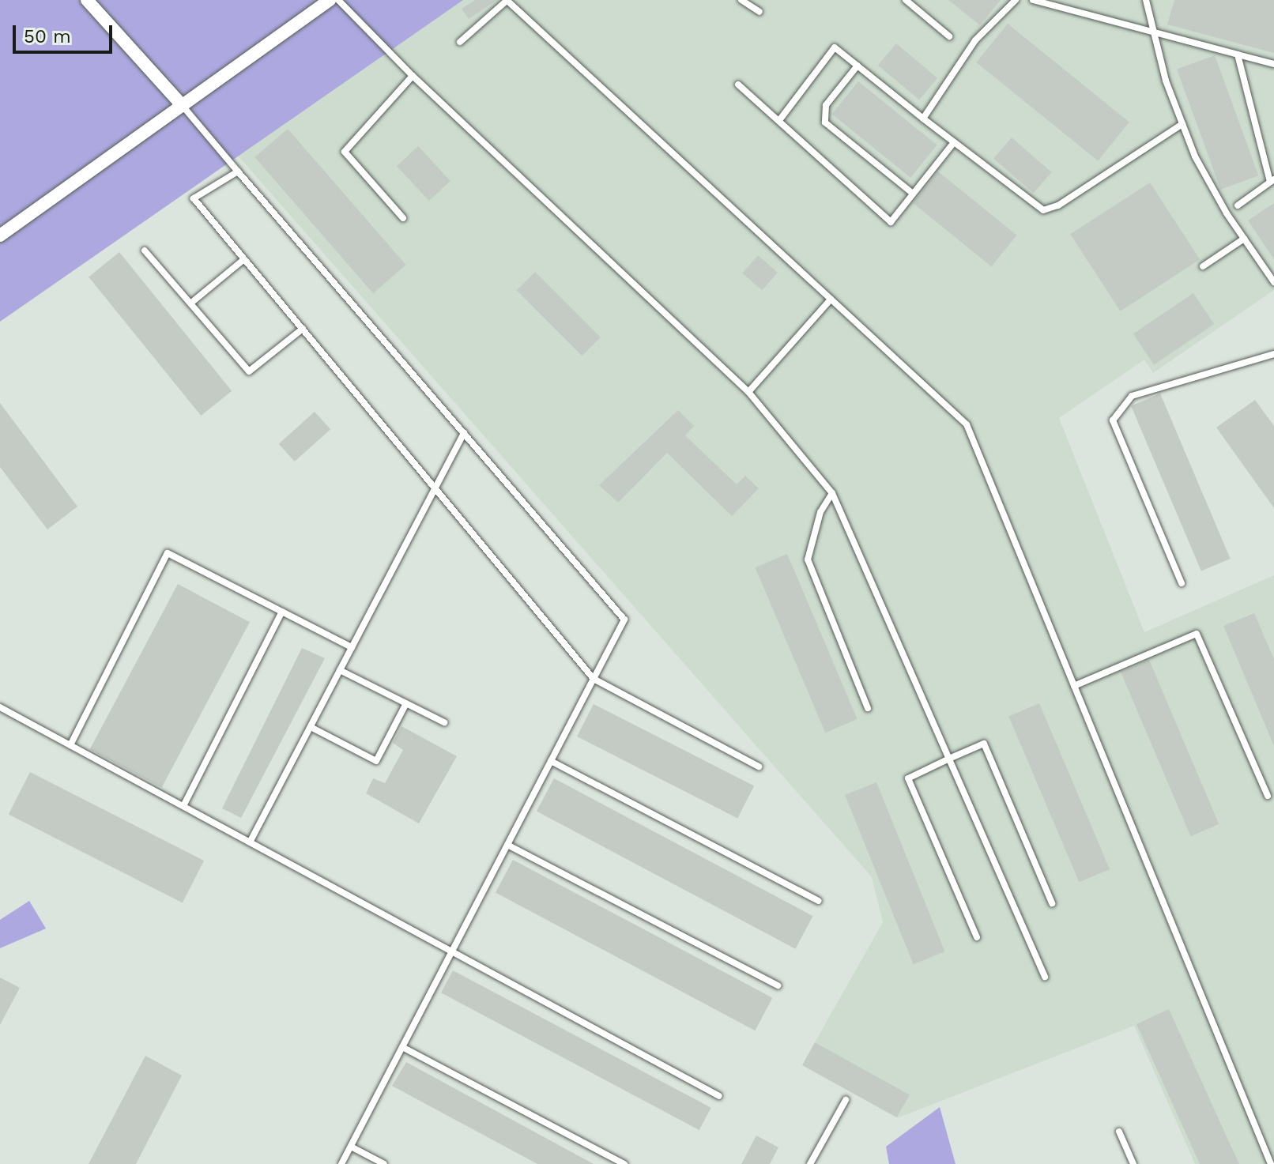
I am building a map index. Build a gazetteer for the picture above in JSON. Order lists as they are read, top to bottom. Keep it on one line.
{"scale_bar":"50 m"}
